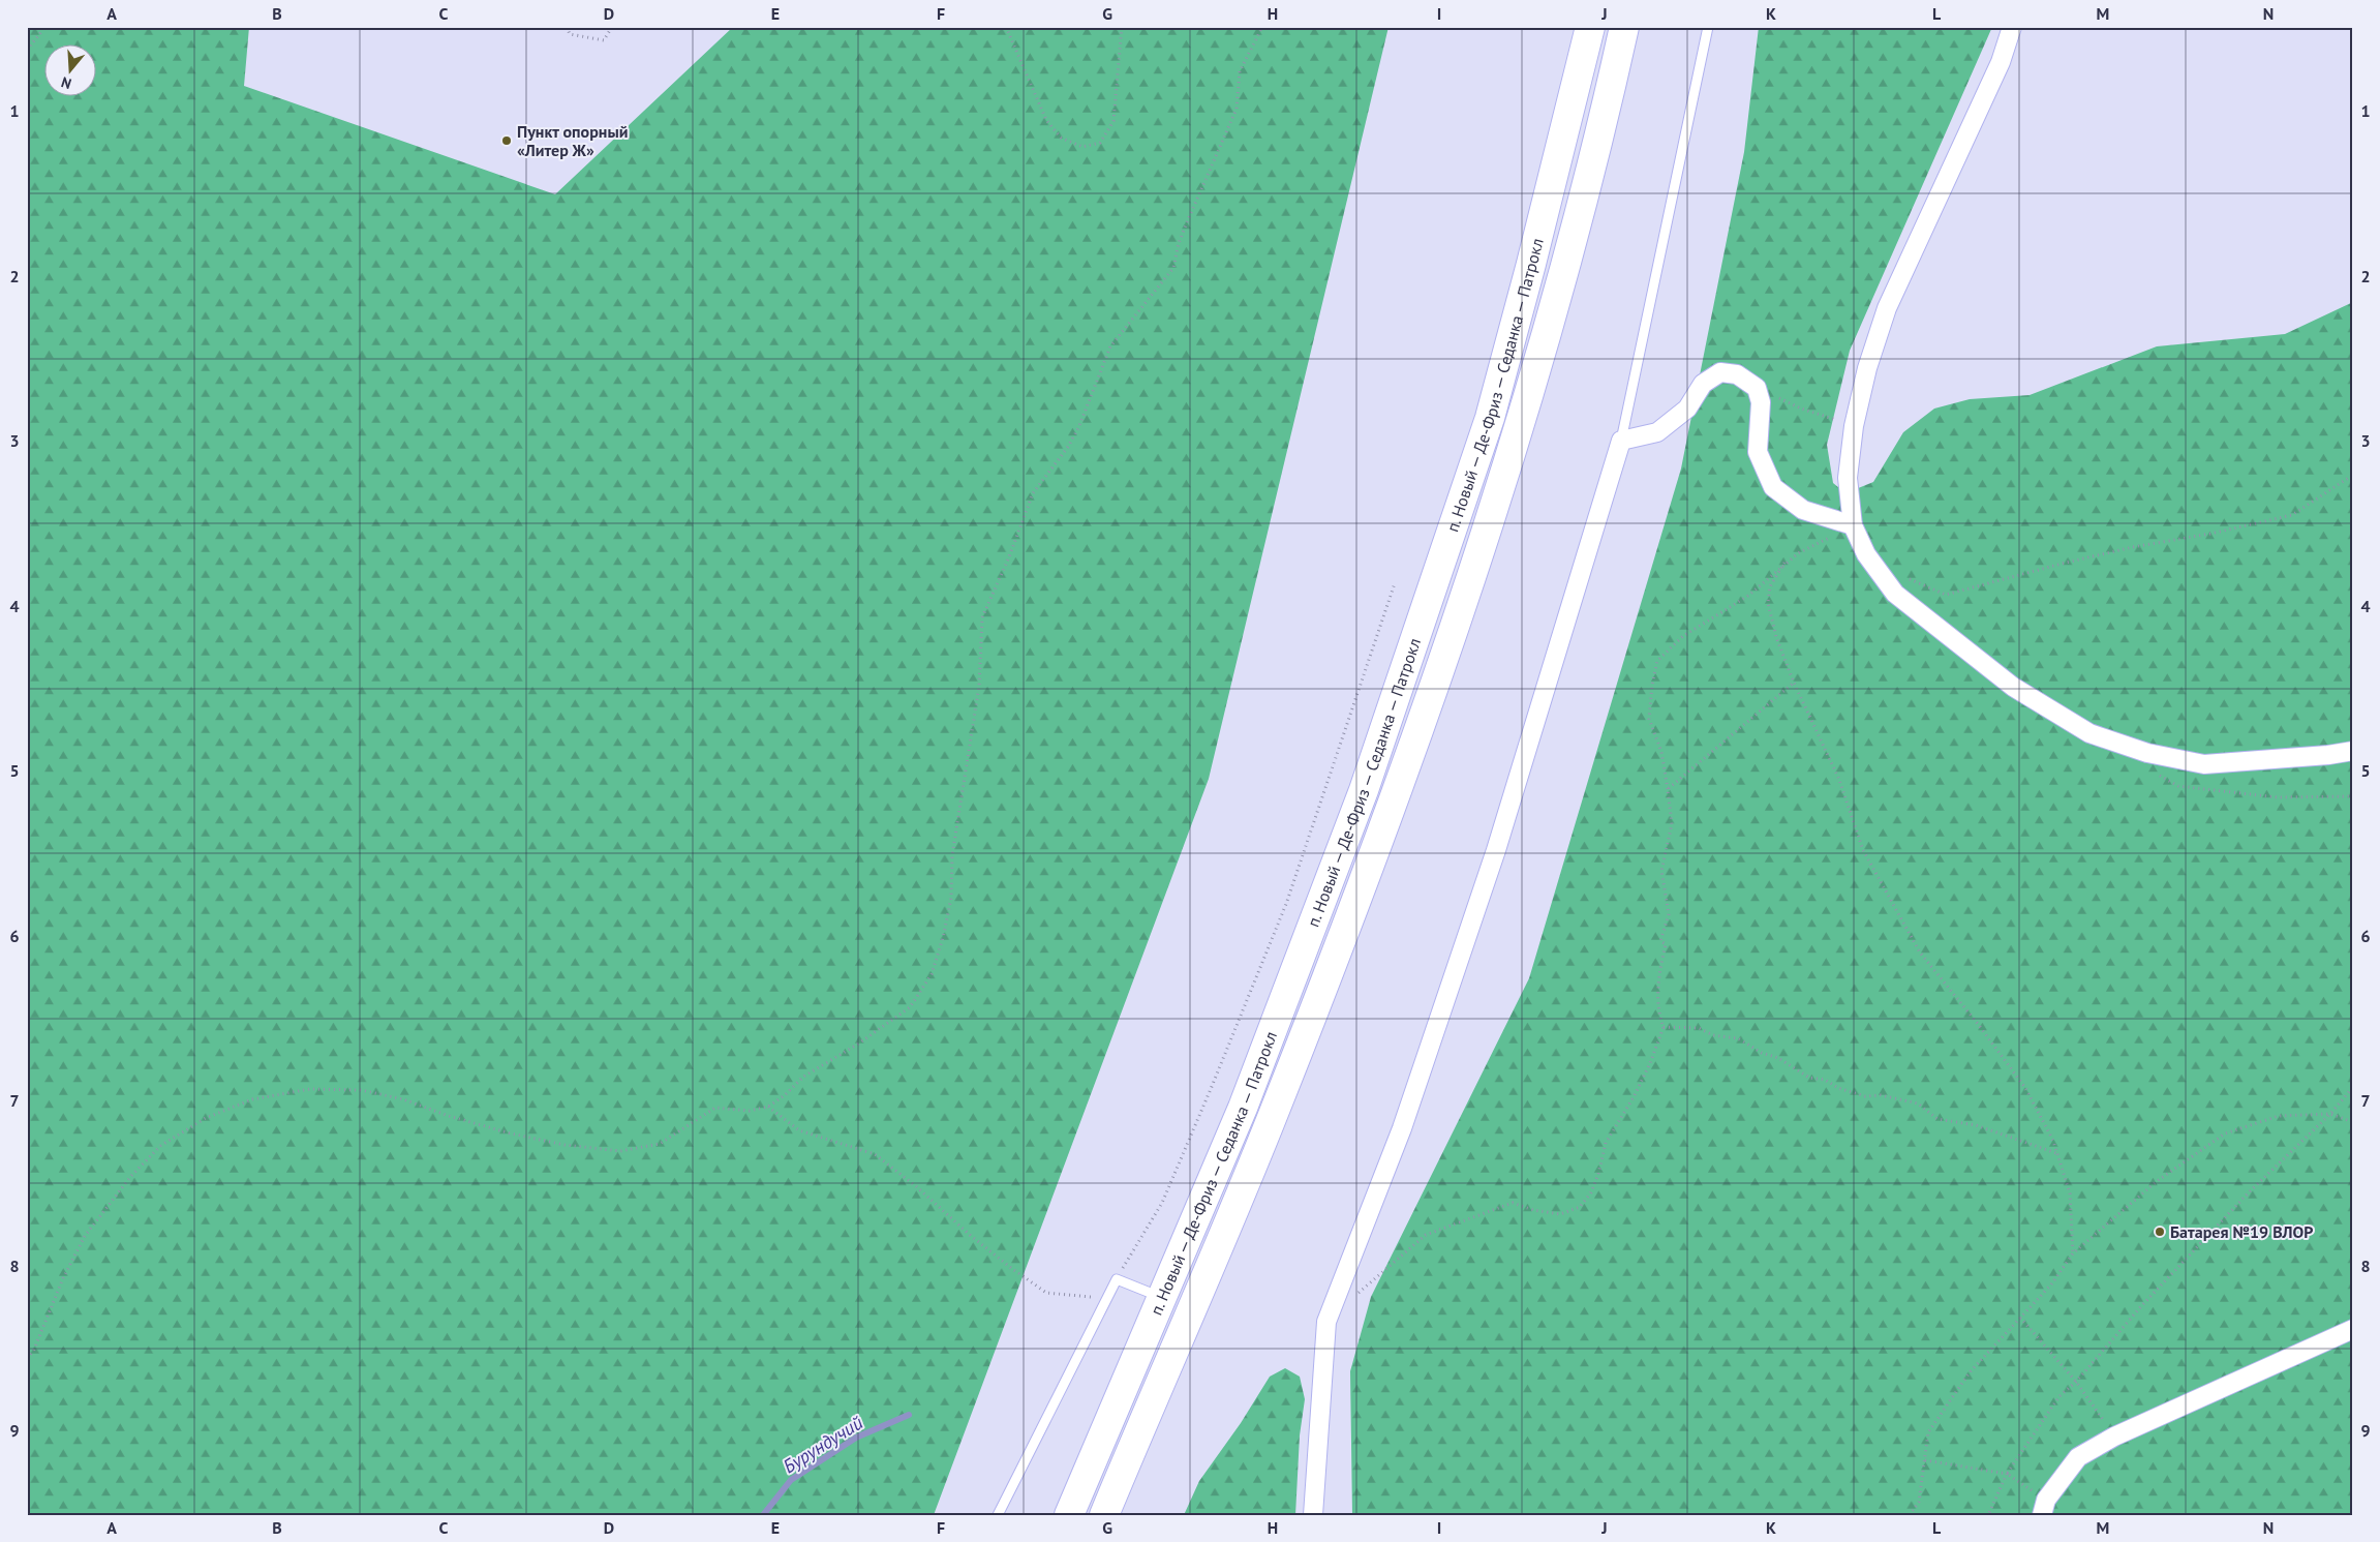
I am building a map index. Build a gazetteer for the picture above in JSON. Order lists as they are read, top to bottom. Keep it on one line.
{"streets":{"highway":["п. Новый — Де-Фриз — Седанка — Патрокл"]},"water":["Бурундучий"],"places":["Пункт опорный «Литер Ж»","Батарея №19 ВЛОР"],"north":"bottom","grid":{"columns":["A","B","C","D","E","F","G","H","I","J","K","L","M","N"],"rows":["1","2","3","4","5","6","7","8","9"]}}
